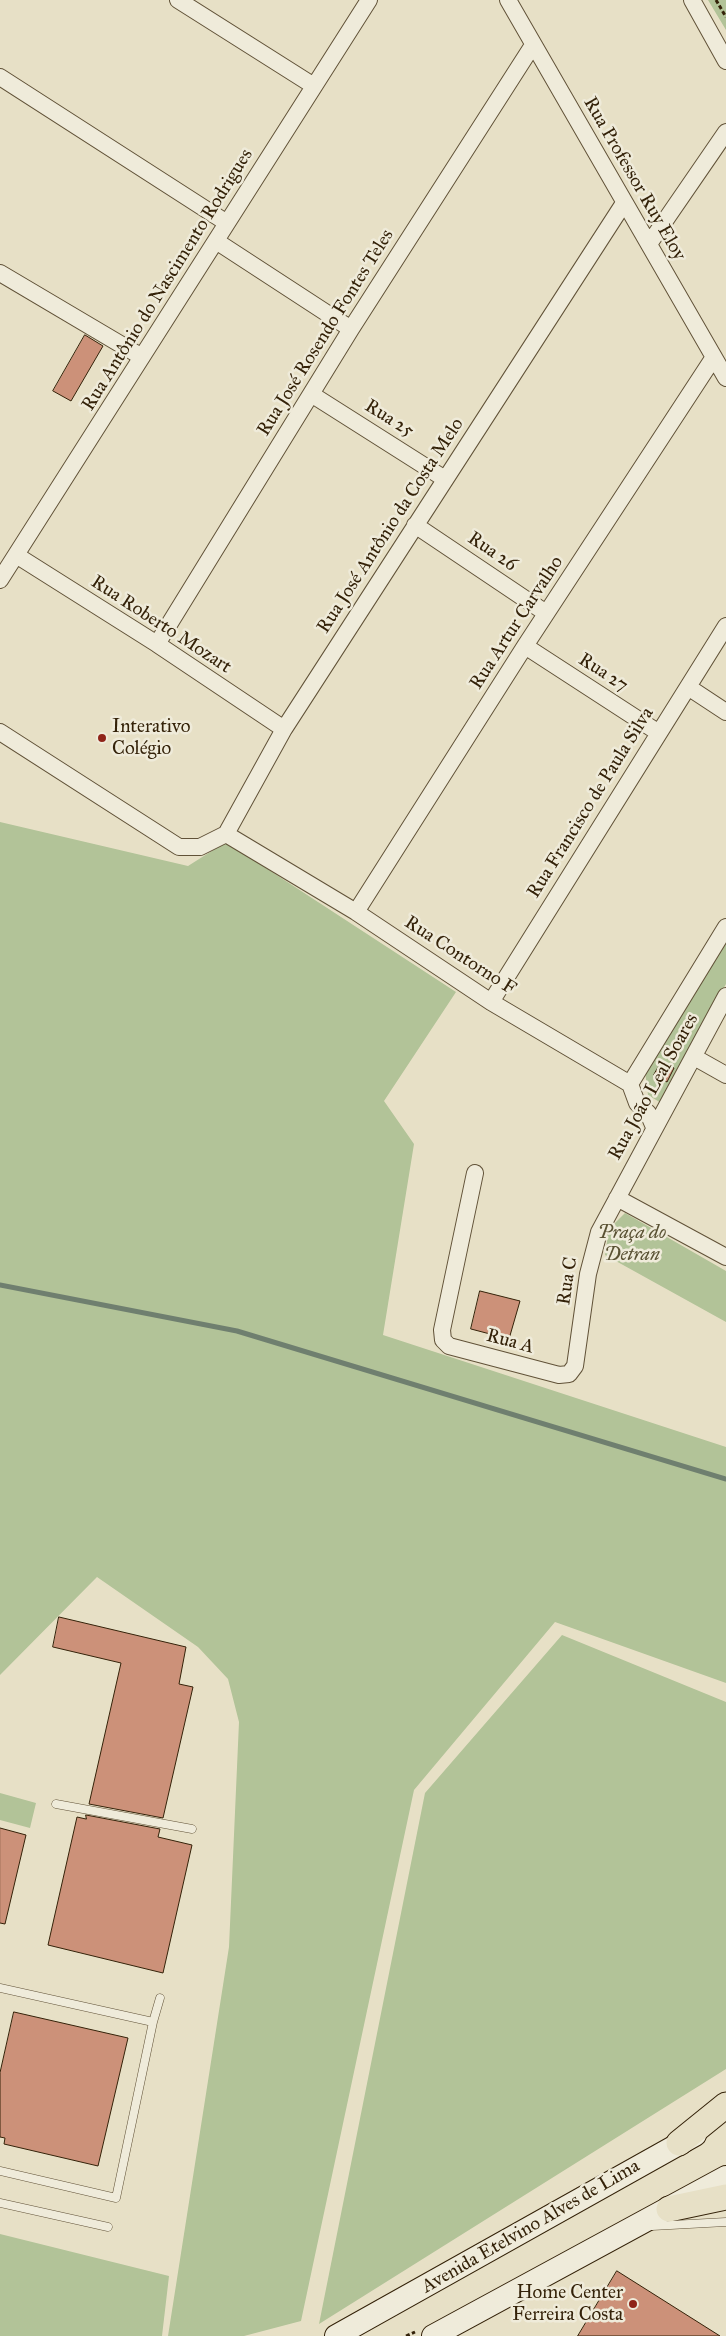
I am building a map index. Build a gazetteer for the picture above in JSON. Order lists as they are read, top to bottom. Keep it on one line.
{"streets":{"main road":["Avenida Etelvino Alves de Lima"],"street":["Rua Professor Ruy Eloy","Rua Antônio do Nascimento Rodrigues","Rua José Rosendo Fontes Teles","Rua 25","Rua José Antônio da Costa Melo","Rua 26","Rua Artur Carvalho","Rua Roberto Mozart","Rua 27","Rua Francisco de Paula Silva","Rua Contorno F","Rua João Leal Soares","Rua C","Rua A"]},"crossings":[["Rua Professor Ruy Eloy","Rua José Rosendo Fontes Teles"],["Rua Professor Ruy Eloy","Rua José Antônio da Costa Melo"],["Rua Professor Ruy Eloy","Rua Artur Carvalho"],["Rua Antônio do Nascimento Rodrigues","Rua Roberto Mozart"],["Rua José Rosendo Fontes Teles","Rua 25"],["Rua José Rosendo Fontes Teles","Rua Roberto Mozart"],["Rua 25","Rua José Antônio da Costa Melo"],["Rua José Antônio da Costa Melo","Rua 26"],["Rua José Antônio da Costa Melo","Rua Roberto Mozart"],["Rua José Antônio da Costa Melo","Rua Contorno F"],["Rua 26","Rua Artur Carvalho"],["Rua Artur Carvalho","Rua 27"],["Rua Artur Carvalho","Rua Contorno F"],["Rua 27","Rua Francisco de Paula Silva"],["Rua Francisco de Paula Silva","Rua Contorno F"],["Rua Contorno F","Rua João Leal Soares"],["Rua João Leal Soares","Rua C"],["Rua C","Rua A"]],"parks":["Praça do Detran"],"places":["Interativo Colégio","Home Center Ferreira Costa"]}
